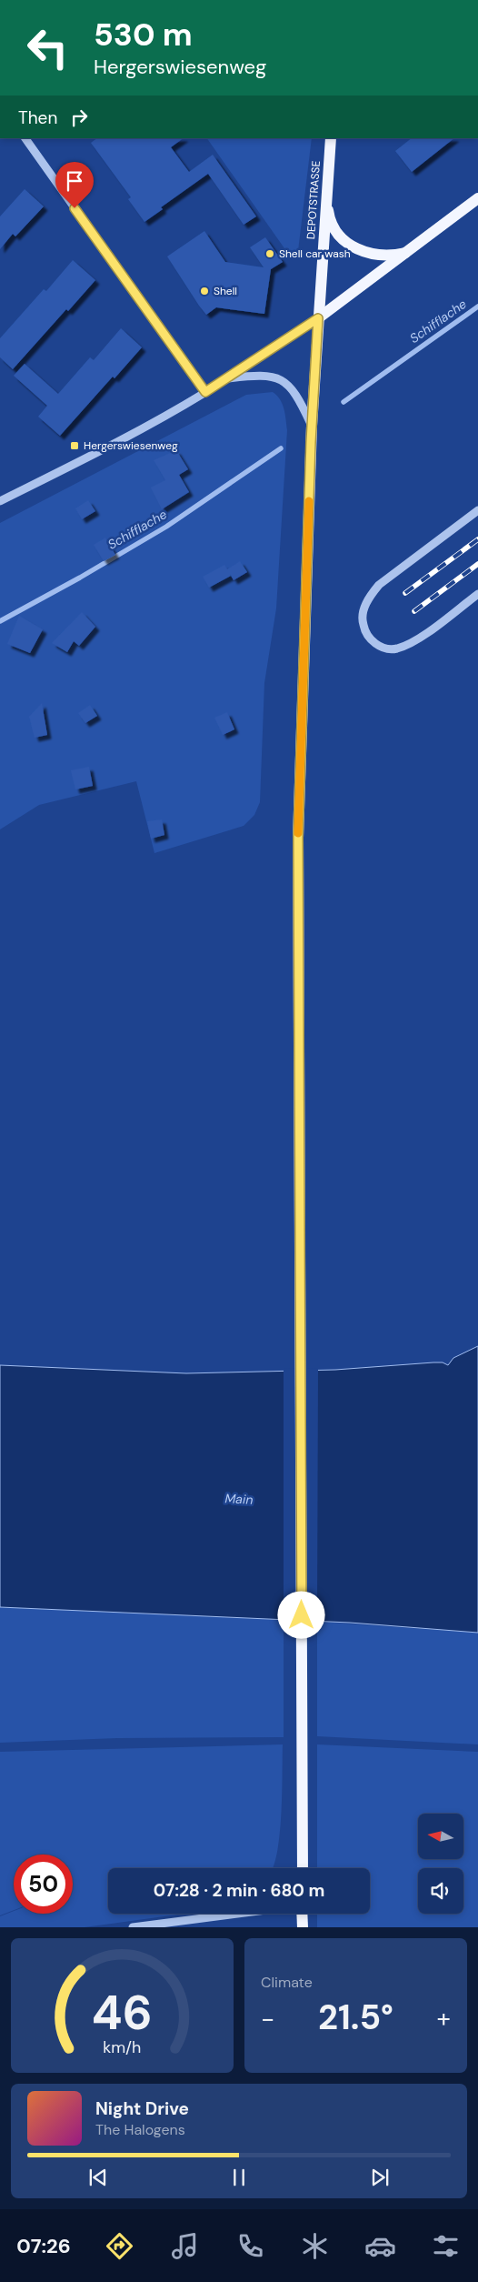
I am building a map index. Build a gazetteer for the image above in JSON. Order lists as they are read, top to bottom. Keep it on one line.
{"streets":{"main road":["DEPOTSTRASSE"]},"water":["Schifflache","Main"],"places":{"other":["Shell car wash","Shell"],"transit":["Hergerswiesenweg"]},"north":"left","page":{"turn":["530 m","Hergerswiesenweg"],"then":"Then","limit":"50","trip":"07:28 · 2 min · 680 m","tile":"Climate","heat":["−","21.5°","+"],"song":["Night Drive","The Halogens"],"tabs":"07:26","gauge":["46","km/h"]}}
